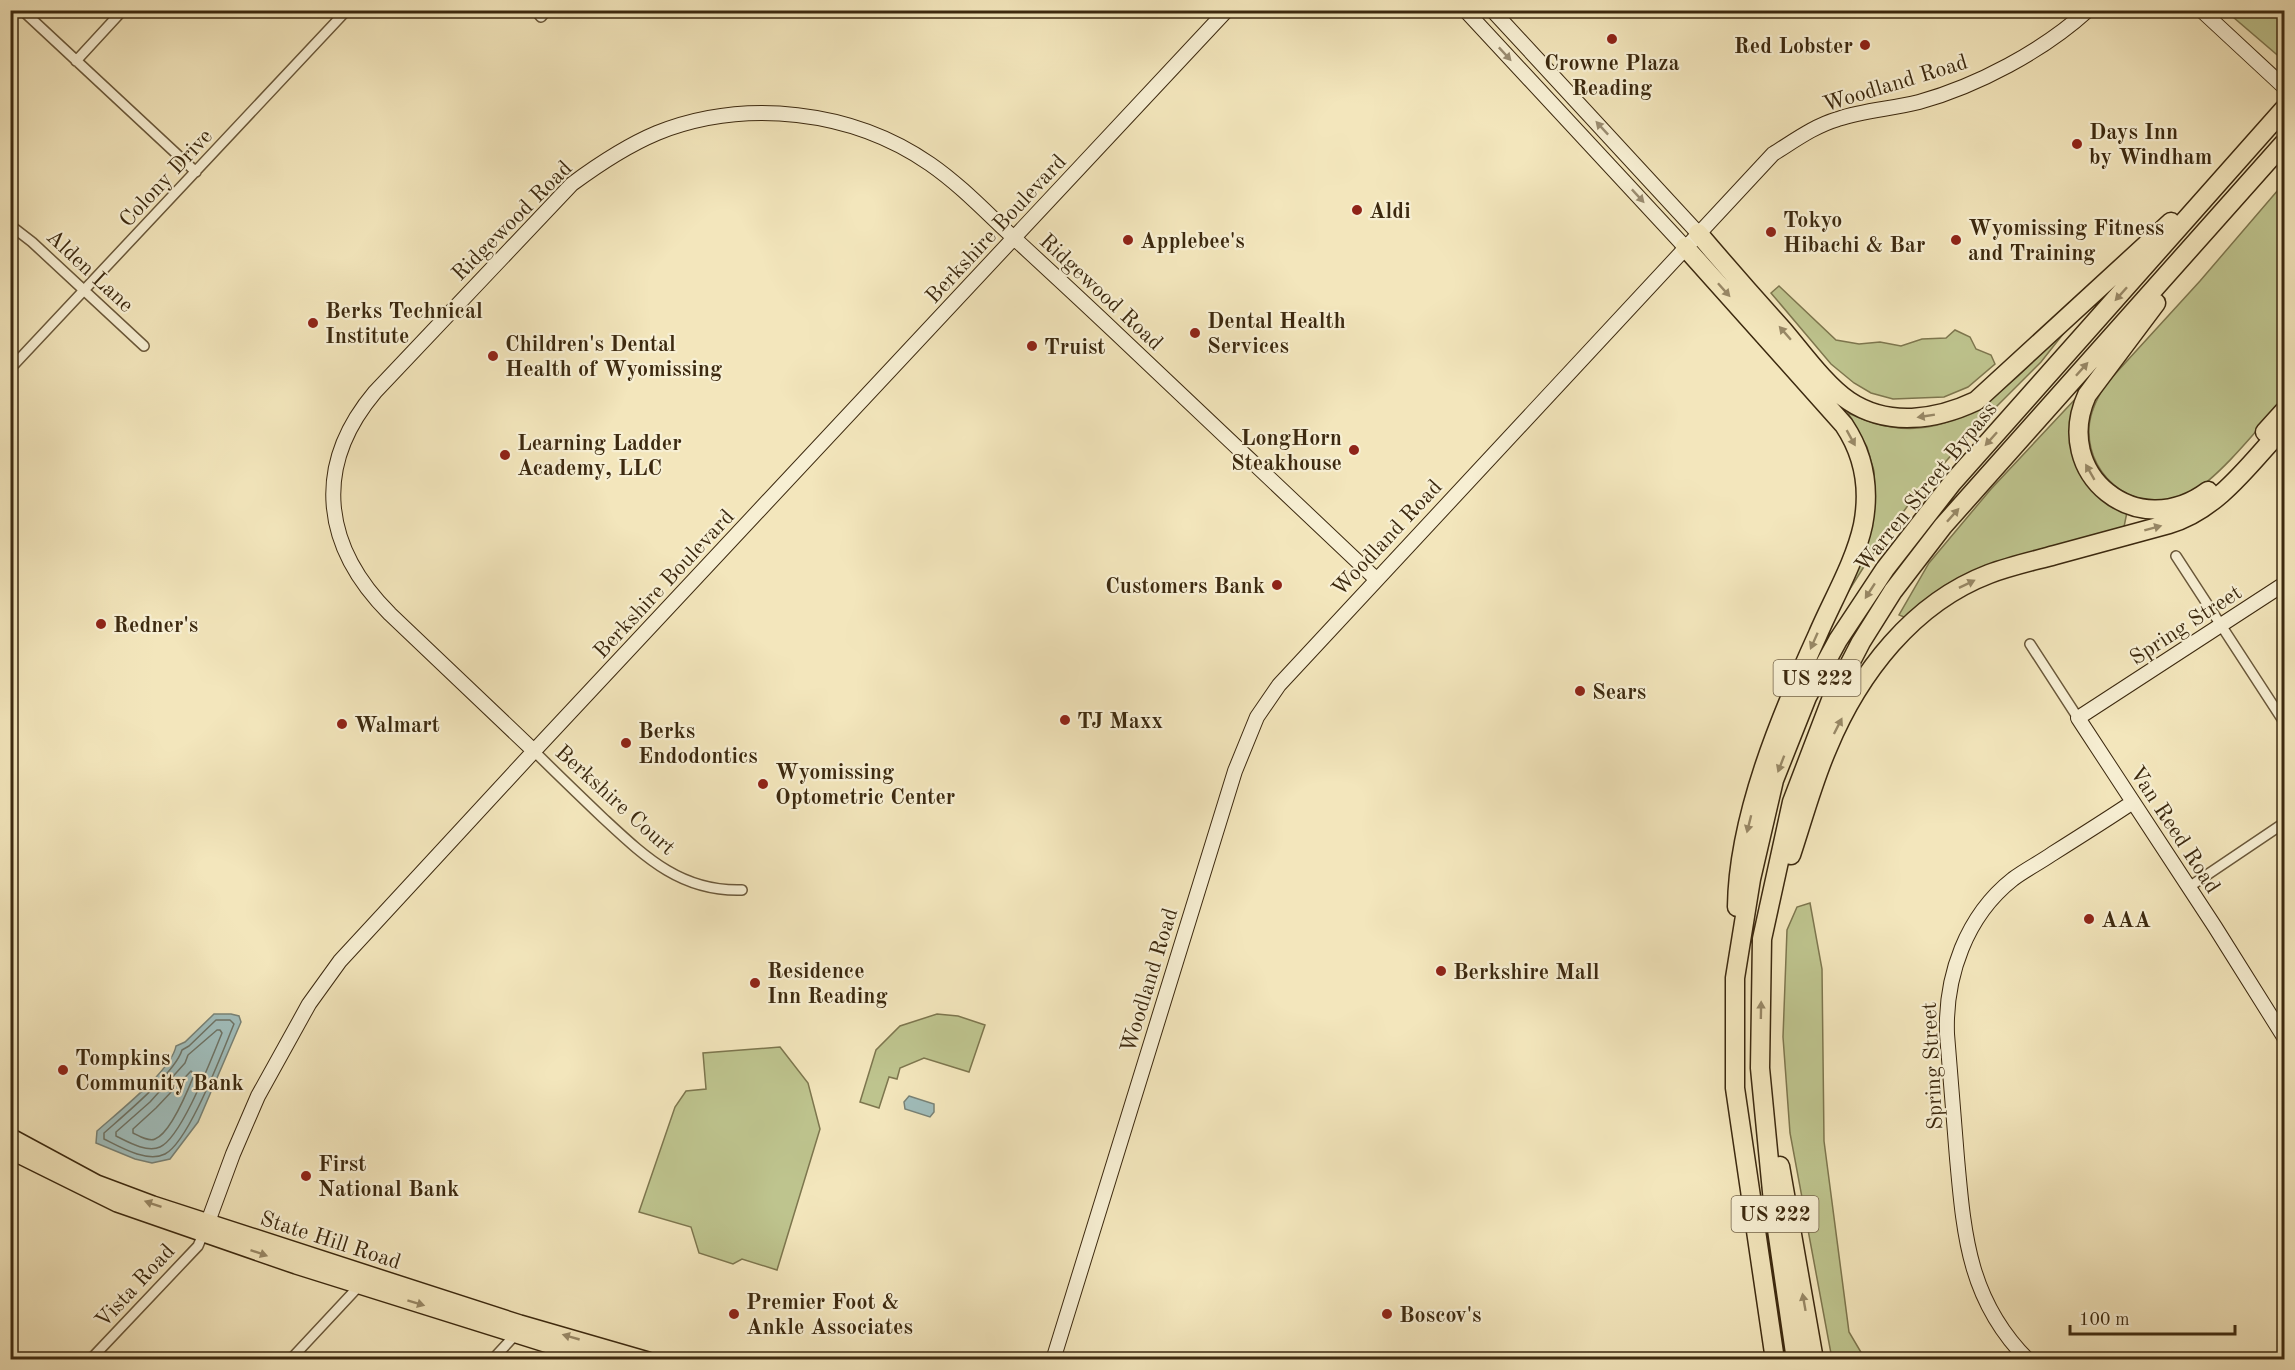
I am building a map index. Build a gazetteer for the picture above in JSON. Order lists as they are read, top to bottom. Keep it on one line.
{"streets":{"highway":["Warren Street Bypass","US 222"],"main road":["Woodland Road","Ridgewood Road","Berkshire Boulevard","Spring Street","Van Reed Road","State Hill Road"],"street":["Colony Drive","Alden Lane","Berkshire Court","Vista Road"]},"crossings":[["Woodland Road","Ridgewood Road"],["Colony Drive","Alden Lane"],["Ridgewood Road","Berkshire Boulevard"],["Ridgewood Road","Berkshire Court"],["Berkshire Boulevard","Berkshire Court"],["Berkshire Boulevard","State Hill Road"],["Berkshire Boulevard","Vista Road"],["Spring Street","Van Reed Road"],["State Hill Road","Vista Road"]],"places":["Crowne Plaza Reading","Red Lobster","Days Inn by Windham","Aldi","Tokyo Hibachi & Bar","Applebee's","Wyomissing Fitness and Training","Berks Technical Institute","Dental Health Services","Truist","Children's Dental Health of Wyomissing","LongHorn Steakhouse","Learning Ladder Academy, LLC","Customers Bank","Redner's","Sears","TJ Maxx","Walmart","Berks Endodontics","Wyomissing Optometric Center","AAA","Berkshire Mall","Residence Inn Reading","Tompkins Community Bank","First National Bank","Premier Foot & Ankle Associates","Boscov's"],"scale_bar":"100 m"}
